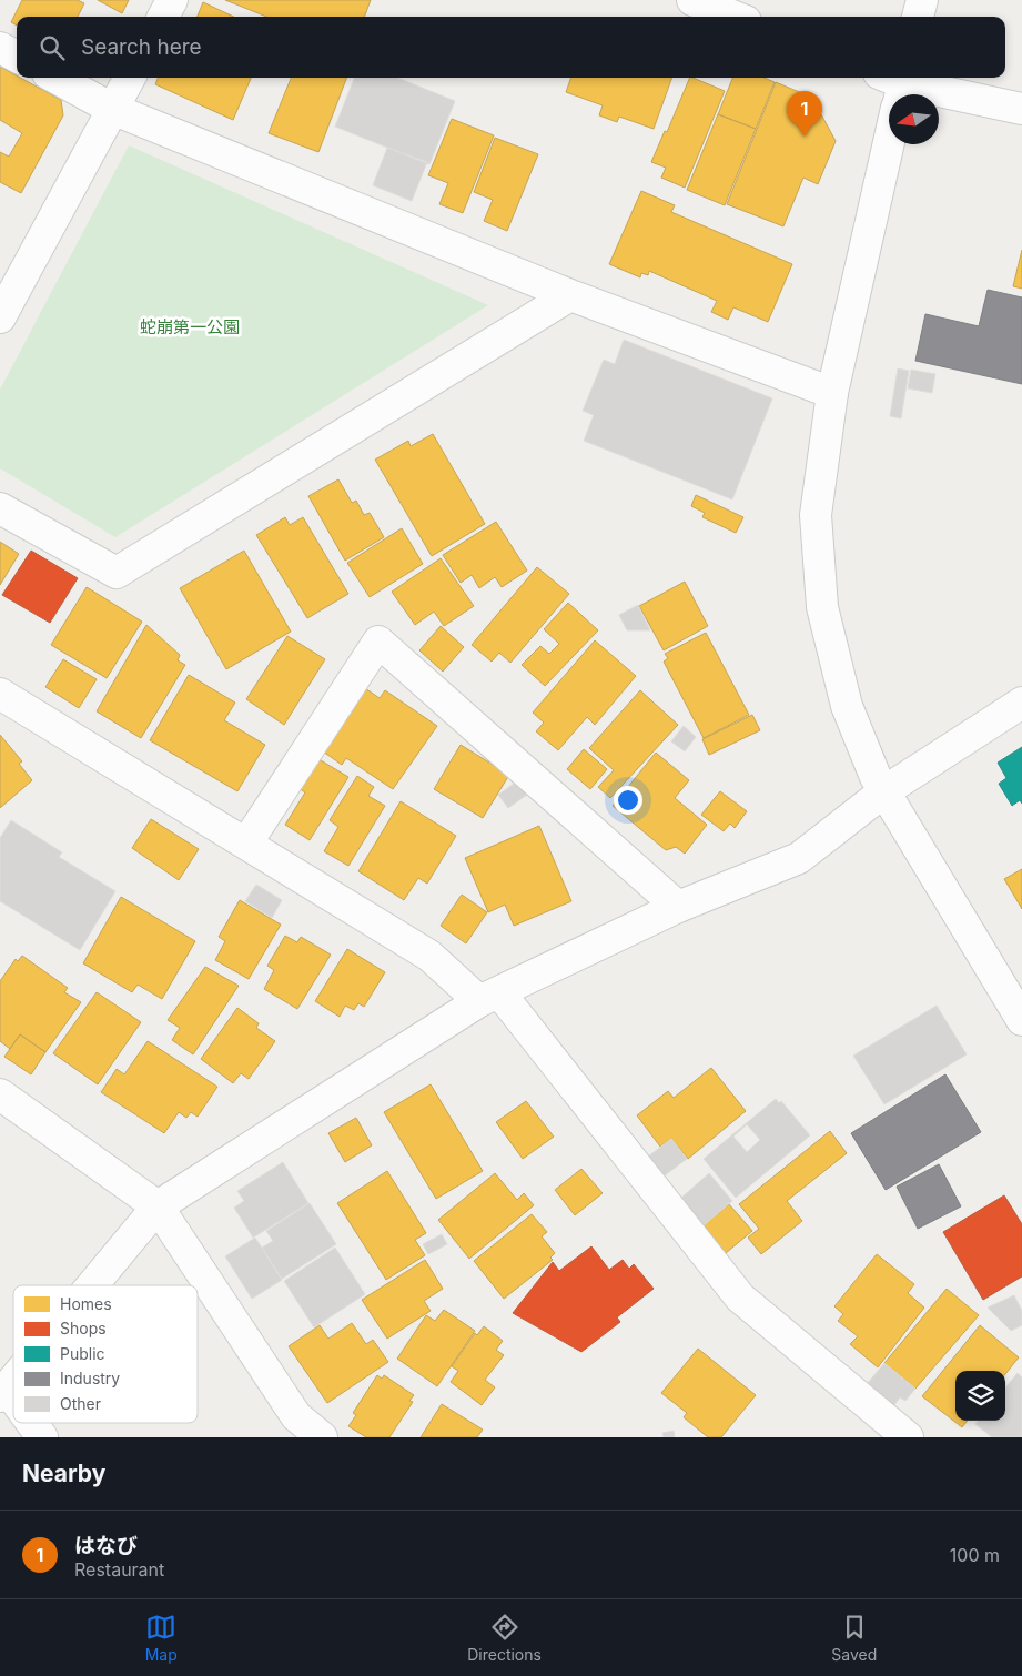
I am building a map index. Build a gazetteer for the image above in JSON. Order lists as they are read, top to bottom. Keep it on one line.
{"parks":["蛇崩第一公園"],"legend":["Homes","Shops","Public","Industry","Other"],"north":"left","page":{"search":"Search here","pins":"1","heading":"Nearby","list":[{"mark":"1","name":"はなび","note":"Restaurant","value":"100 m"}],"nav":["Map","Directions","Saved"]}}
